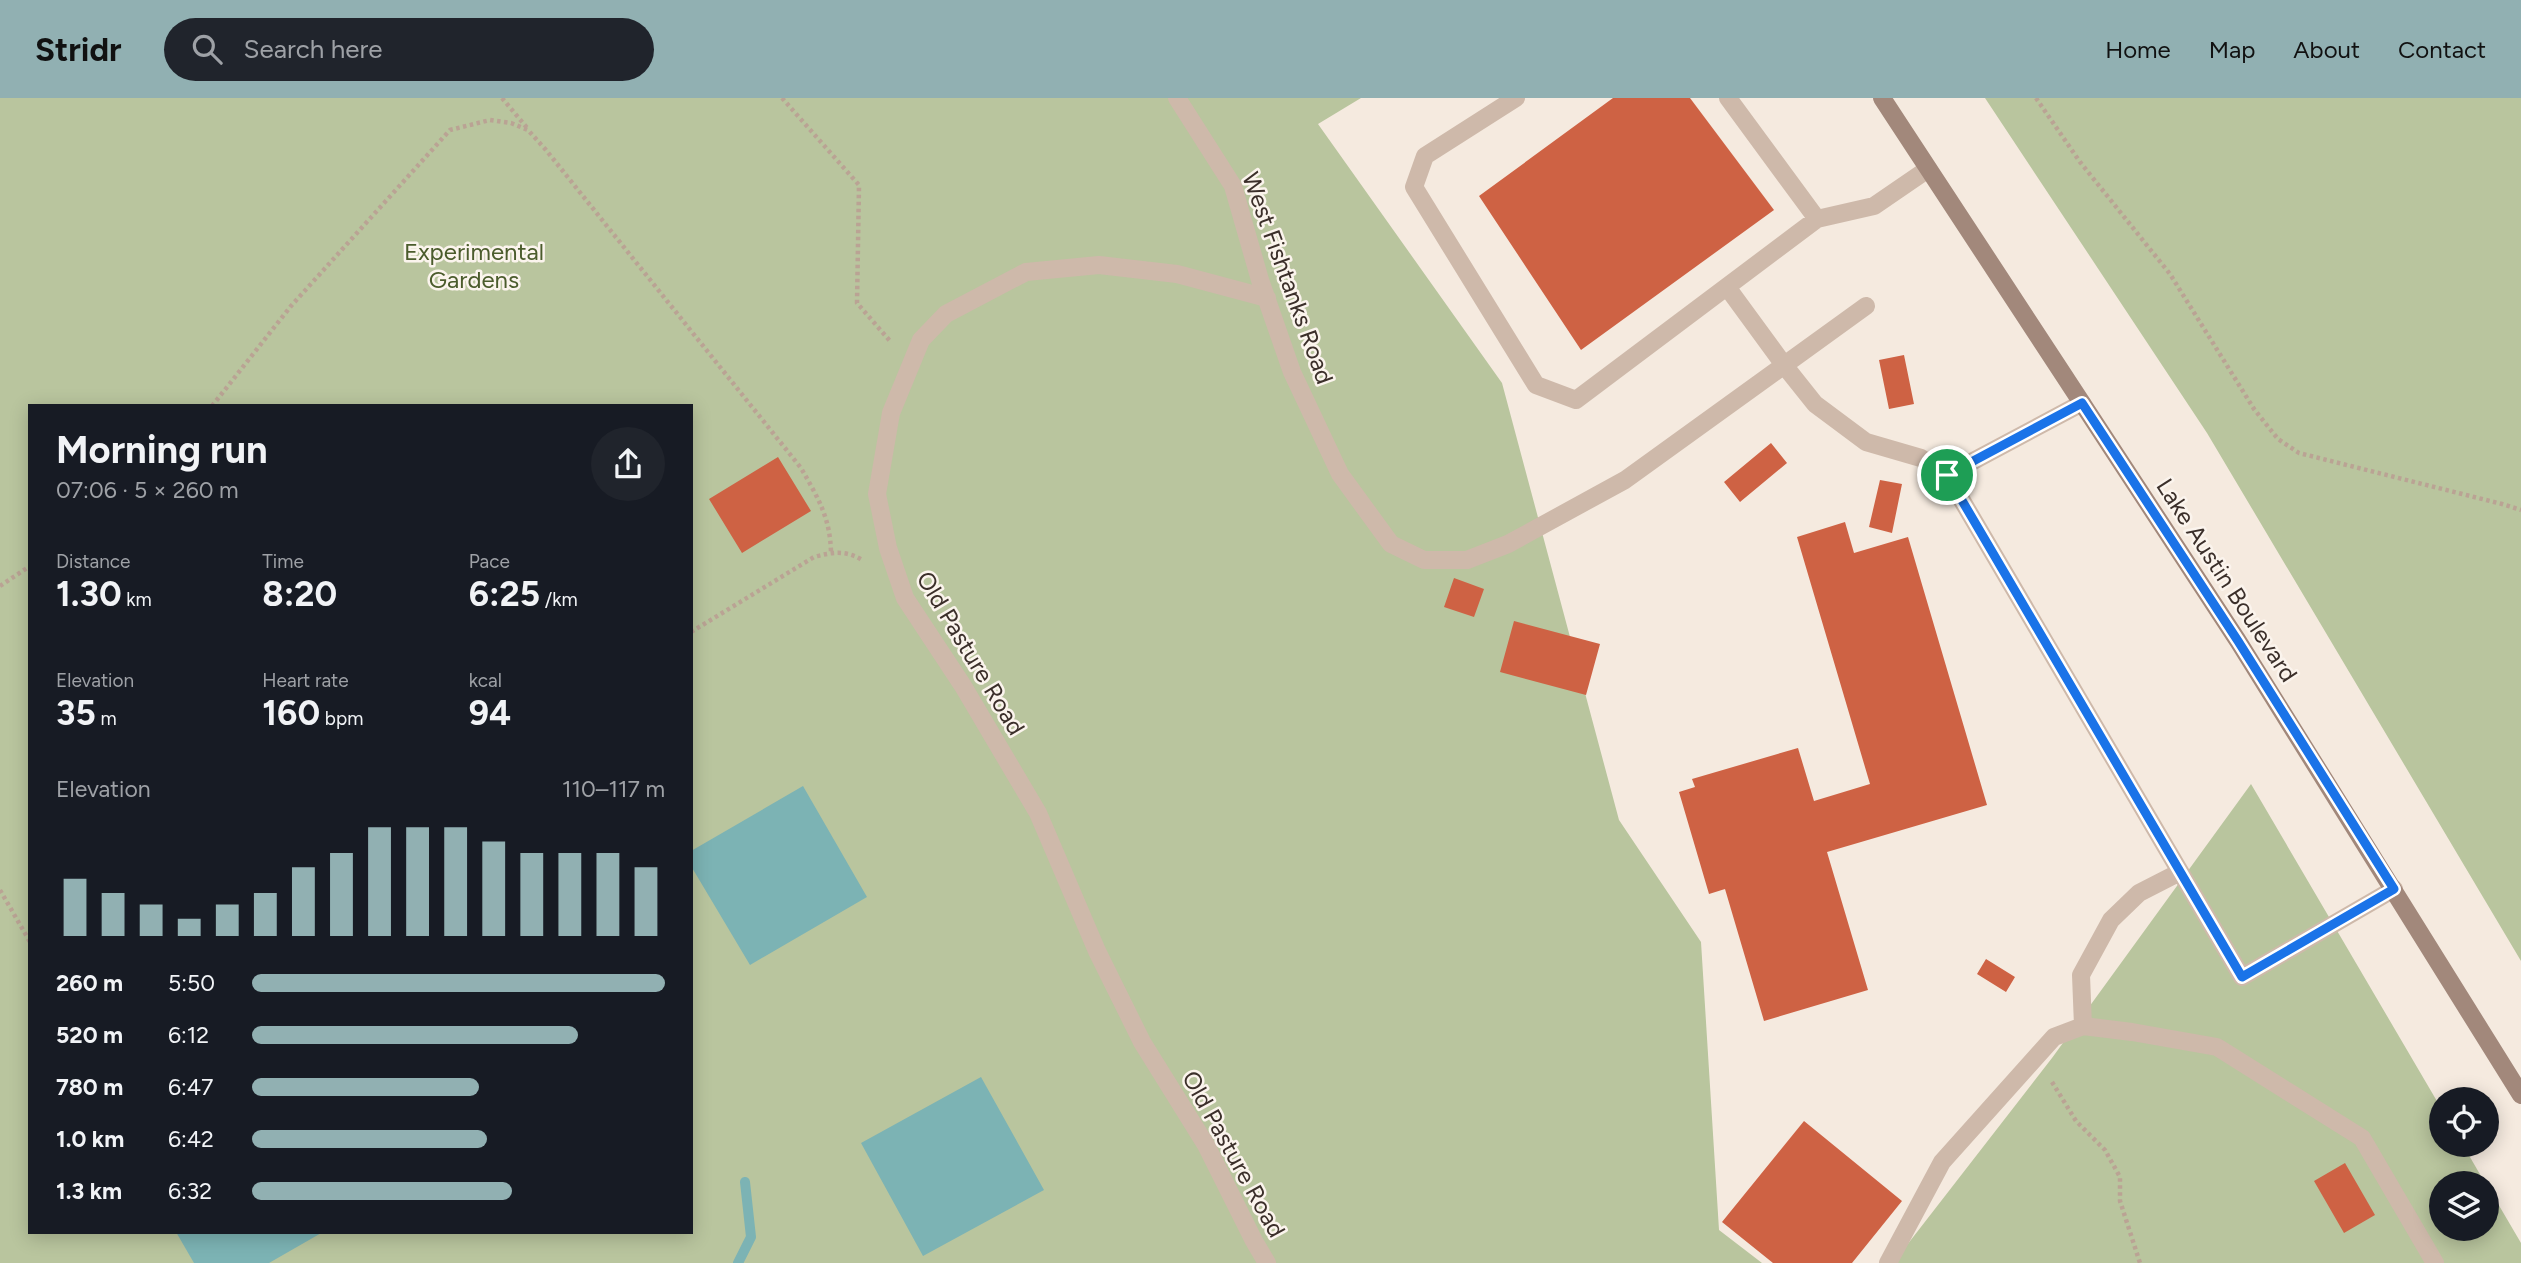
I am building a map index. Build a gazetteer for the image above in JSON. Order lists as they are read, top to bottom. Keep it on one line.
{"streets":{"street":["Lake Austin Boulevard"],"lane":["West Fishtanks Road","Old Pasture Road"]},"crossings":[["West Fishtanks Road","Old Pasture Road"]],"parks":["Experimental Gardens"],"page":{"header":"Stridr","search":"Search here","nav":["Home","Map","About","Contact"],"heading":["Morning run","07:06 · 5 × 260 m"],"stats":[["Distance","1.30 km"],["Time","8:20"],["Pace","6:25 /km"],["Elevation","35 m"],["Heart rate","160 bpm"],["kcal","94"]],"chart":["Elevation","110–117 m"],"list":[{"name":"260 m","note":"5:50"},{"name":"520 m","note":"6:12"},{"name":"780 m","note":"6:47"},{"name":"1.0 km","note":"6:42"},{"name":"1.3 km","note":"6:32"}]}}
